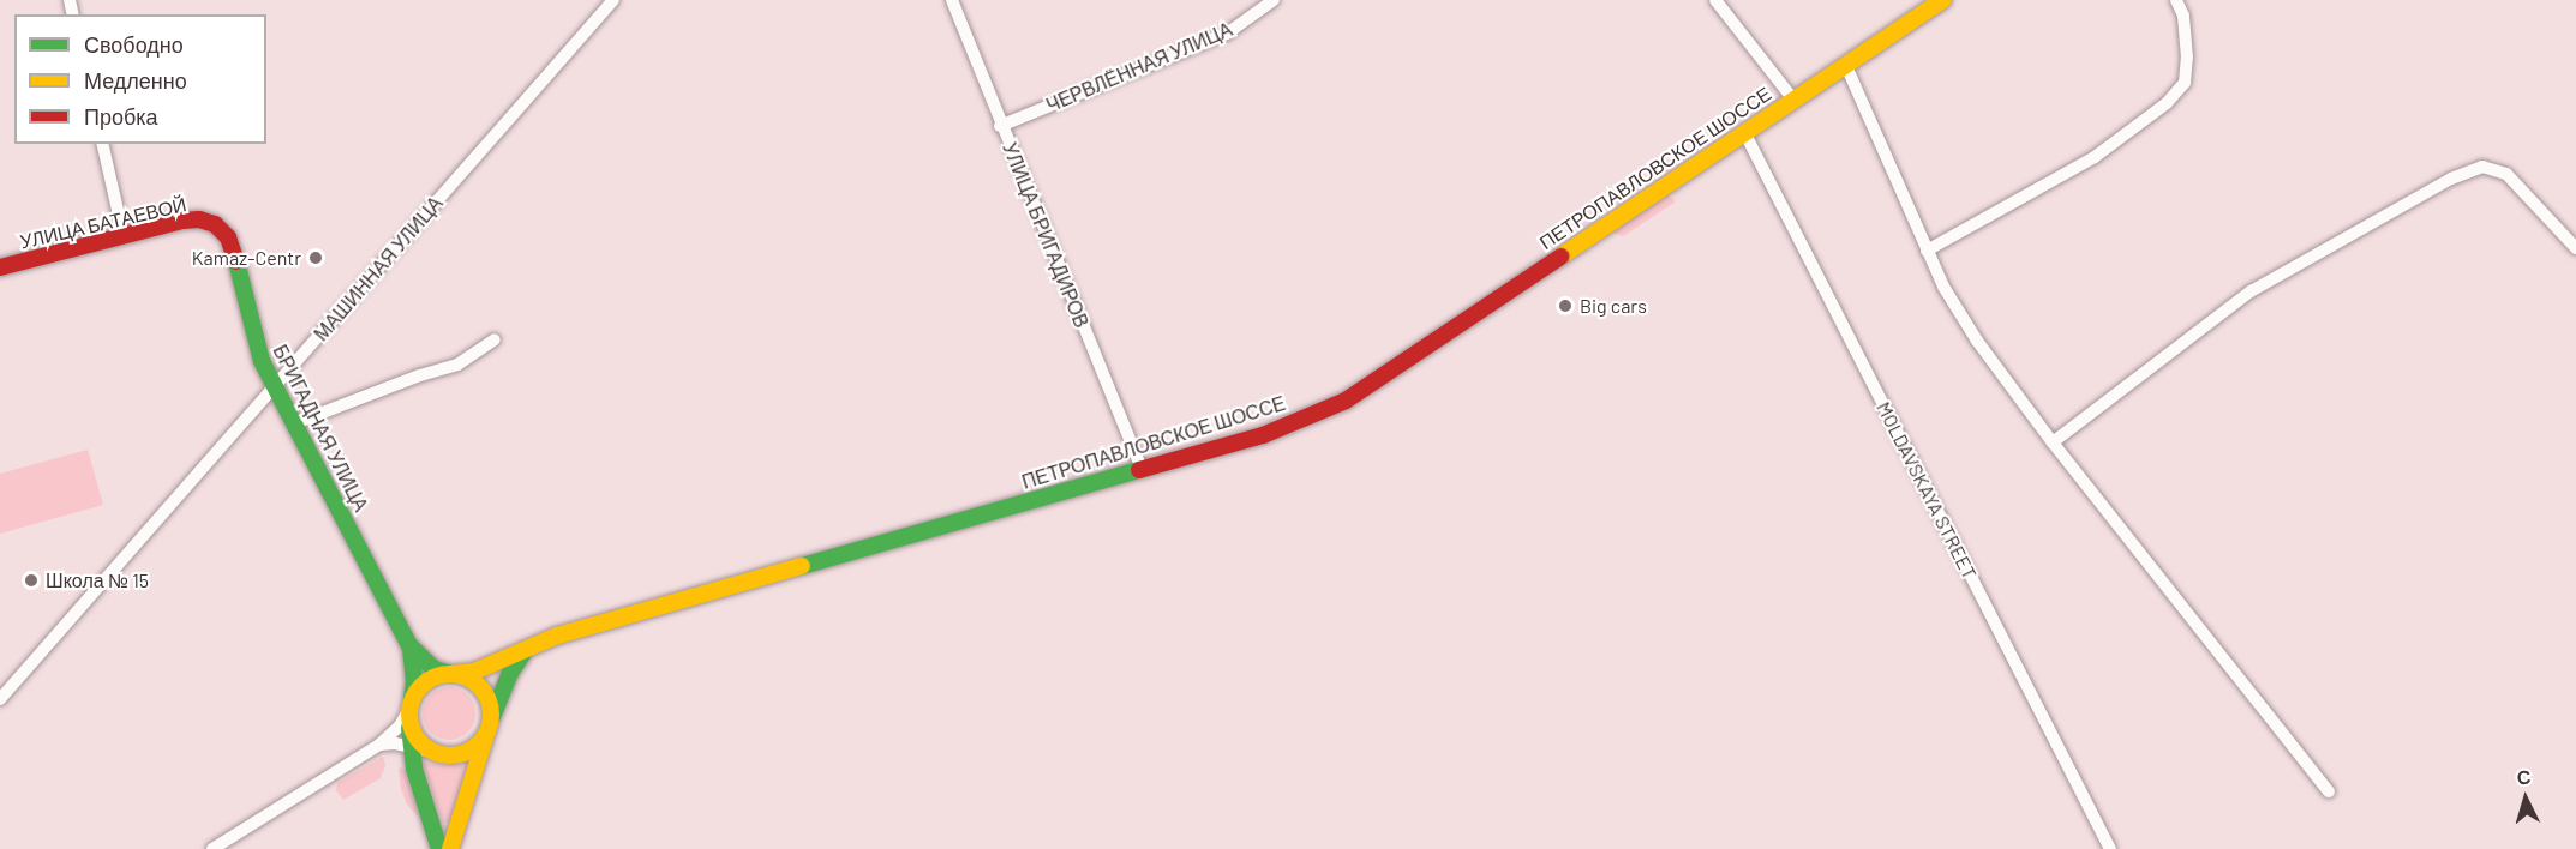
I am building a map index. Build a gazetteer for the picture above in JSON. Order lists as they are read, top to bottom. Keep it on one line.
{"streets":{"main road":["ПЕТРОПАВЛОВСКОЕ ШОССЕ","УЛИЦА БАТАЕВОЙ","БРИГАДНАЯ УЛИЦА"],"street":["ЧЕРВЛЁННАЯ УЛИЦА","УЛИЦА БРИГАДИРОВ","МАШИННАЯ УЛИЦА","MOLDAVSKAYA STREET"]},"crossings":[["ЧЕРВЛЁННАЯ УЛИЦА","УЛИЦА БРИГАДИРОВ"],["ПЕТРОПАВЛОВСКОЕ ШОССЕ","УЛИЦА БРИГАДИРОВ"],["ПЕТРОПАВЛОВСКОЕ ШОССЕ","MOLDAVSKAYA STREET"],["УЛИЦА БАТАЕВОЙ","БРИГАДНАЯ УЛИЦА"],["МАШИННАЯ УЛИЦА","БРИГАДНАЯ УЛИЦА"]],"places":["Kamaz-Centr","Big cars","Школа № 15"],"legend":["Свободно","Медленно","Пробка"],"north":"top"}
